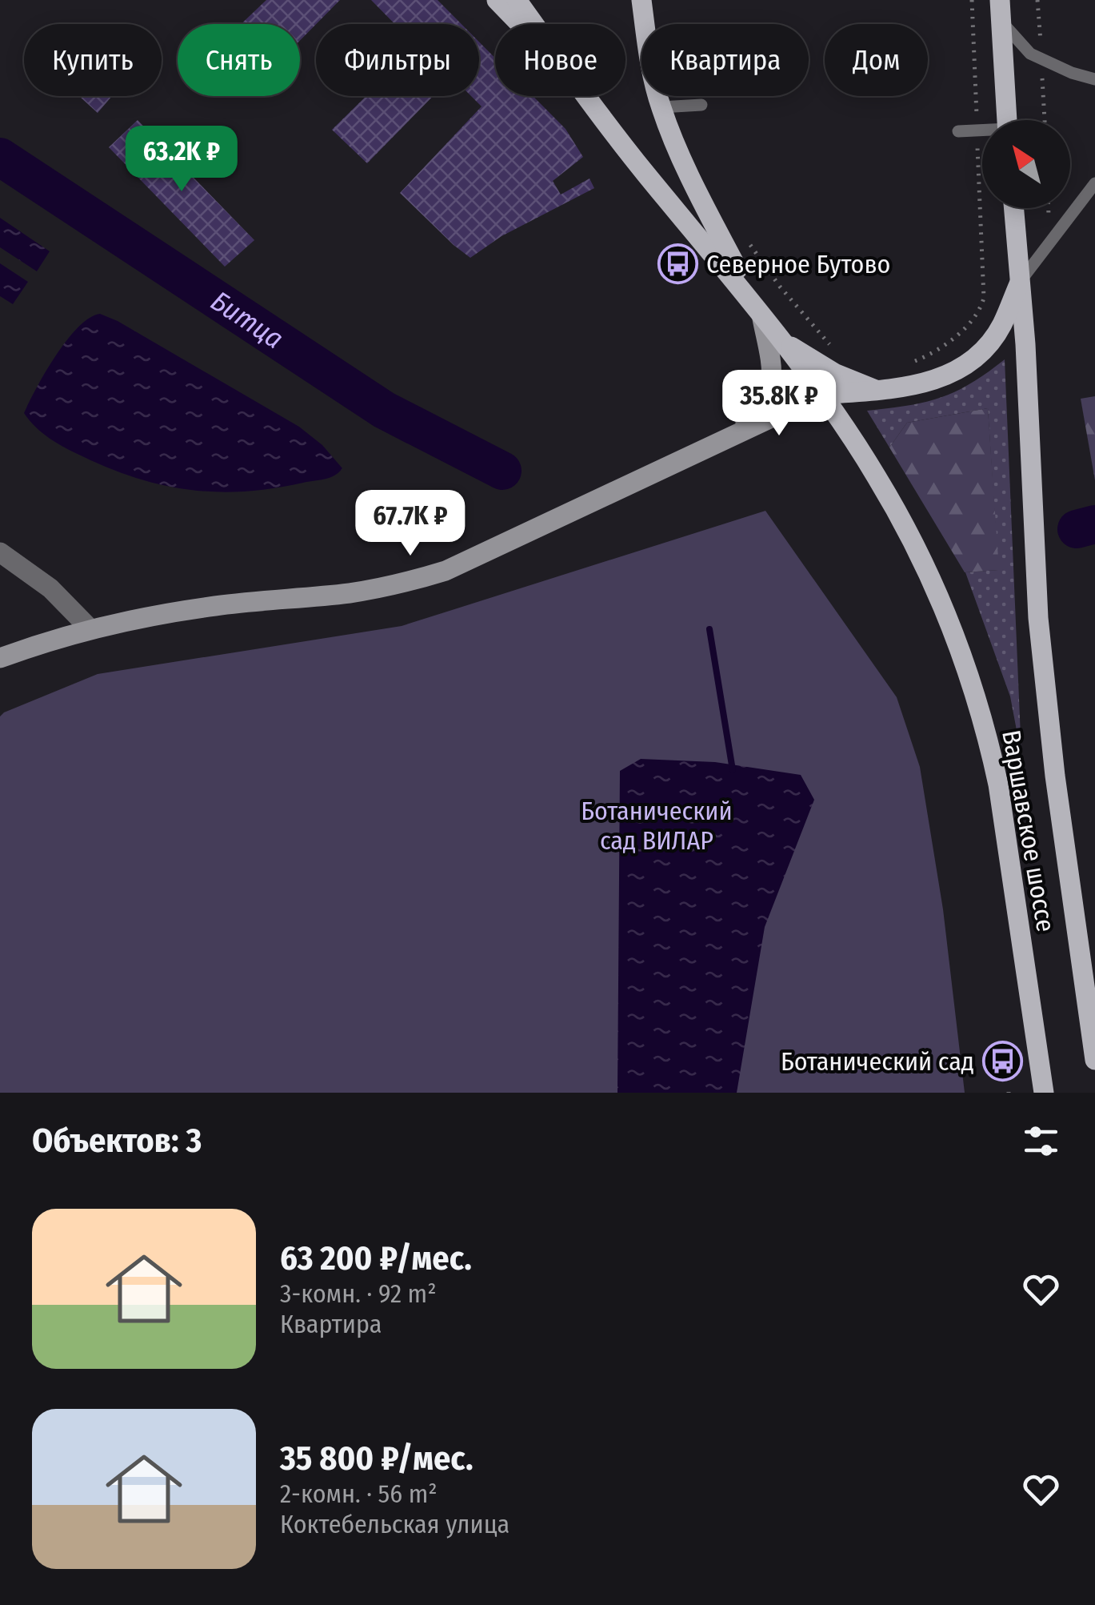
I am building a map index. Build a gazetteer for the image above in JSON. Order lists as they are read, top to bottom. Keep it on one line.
{"streets":{"main road":["Варшавское шоссе"]},"water":["Битца"],"parks":["Ботанический сад ВИЛАР"],"places":{"bus stop":["Северное Бутово","Ботанический сад"]},"north":"top left","page":{"chip":["Купить","Снять","Фильтры","Новое","Квартира","Дом"],"price":["63.2K ₽","35.8K ₽","67.7K ₽"],"heading":"Объектов: 3","list":[{"name":"63 200 ₽/мес.","note":"3-комн. · 92 m² · Квартира"},{"name":"35 800 ₽/мес.","note":"2-комн. · 56 m² · Коктебельская улица"}]}}
